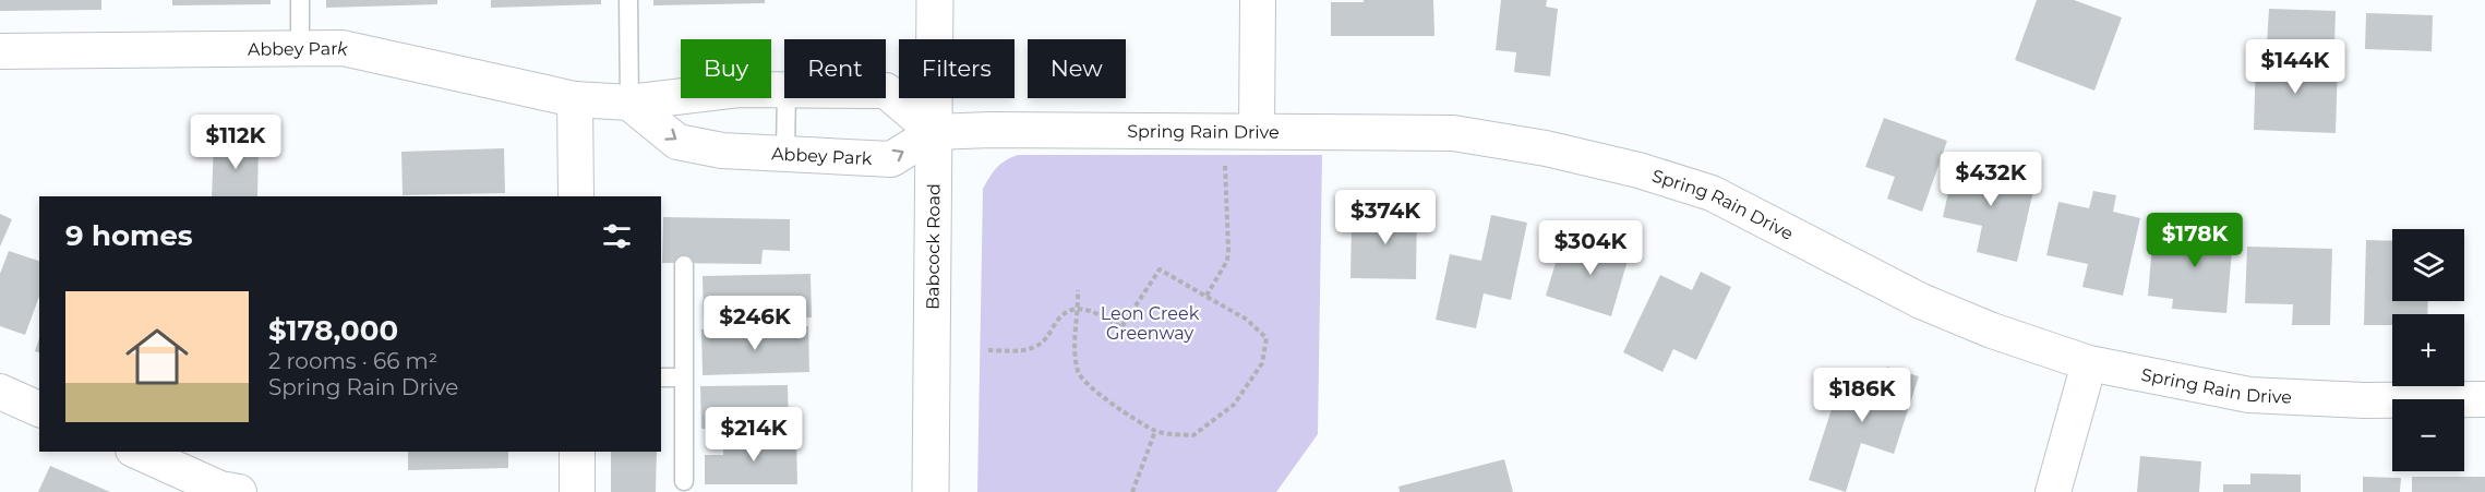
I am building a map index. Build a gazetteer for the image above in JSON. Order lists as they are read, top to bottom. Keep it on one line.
{"streets":{"main road":["Babcock Road"],"street":["Abbey Park","Spring Rain Drive"]},"crossings":[["Abbey Park","Spring Rain Drive"],["Abbey Park","Babcock Road"],["Spring Rain Drive","Babcock Road"]],"parks":["Leon Creek Greenway"],"page":{"price":["$144K","$112K","$432K","$374K","$178K","$304K","$246K","$186K","$214K"],"chip":["Buy","Rent","Filters","New"],"heading":"9 homes","map_buttons":["+","−"],"list":[{"name":"$178,000","note":"2 rooms · 66 m² · Spring Rain Drive"}]}}
